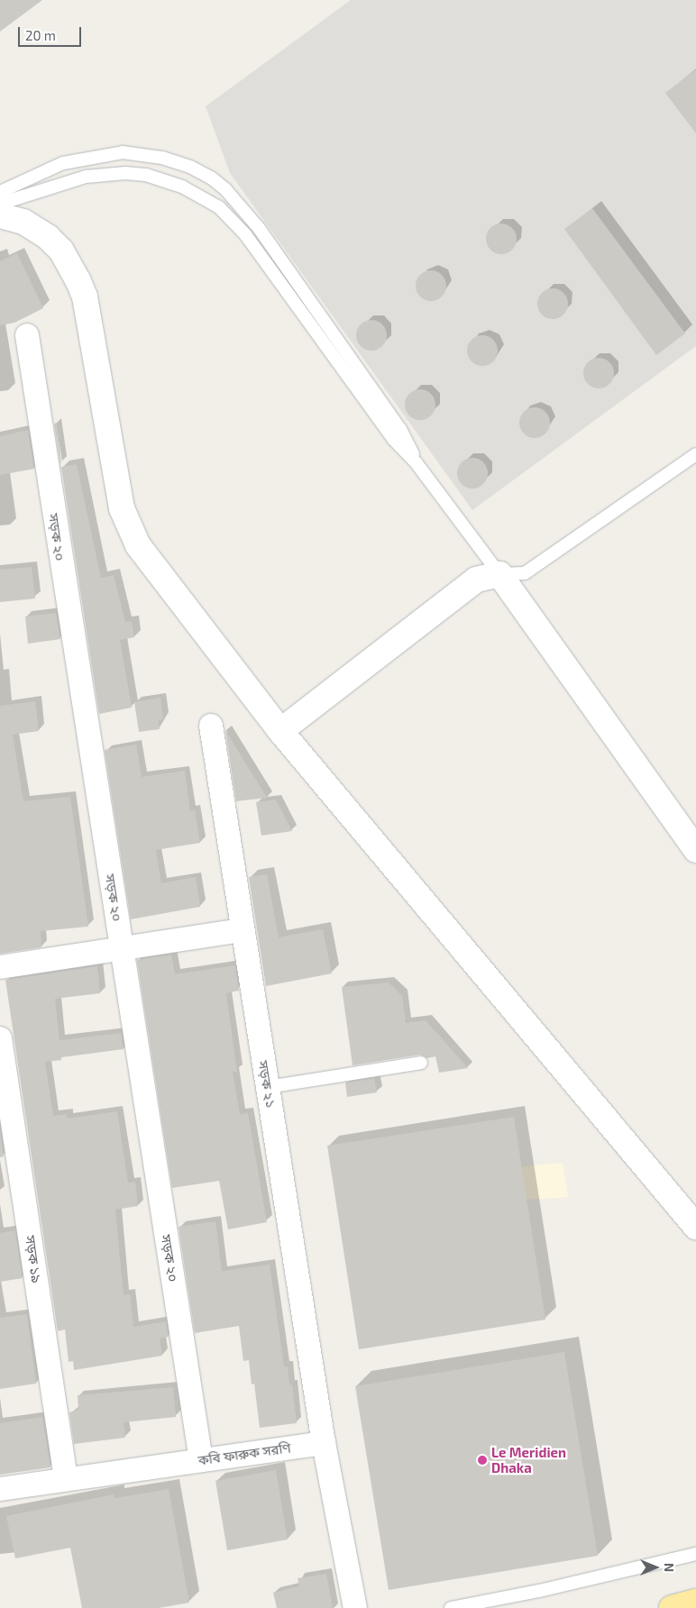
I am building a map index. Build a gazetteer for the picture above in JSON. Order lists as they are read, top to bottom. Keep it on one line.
{"streets":{"street":["সড়ক ২০","সড়ক ২১","সড়ক ১৯","কবি ফারুক সরণি"]},"crossings":[["সড়ক ২০","কবি ফারুক সরণি"],["সড়ক ২১","কবি ফারুক সরণি"],["সড়ক ১৯","কবি ফারুক সরণি"]],"places":["Le Meridien Dhaka"],"scale_bar":"20 m","north":"right"}
